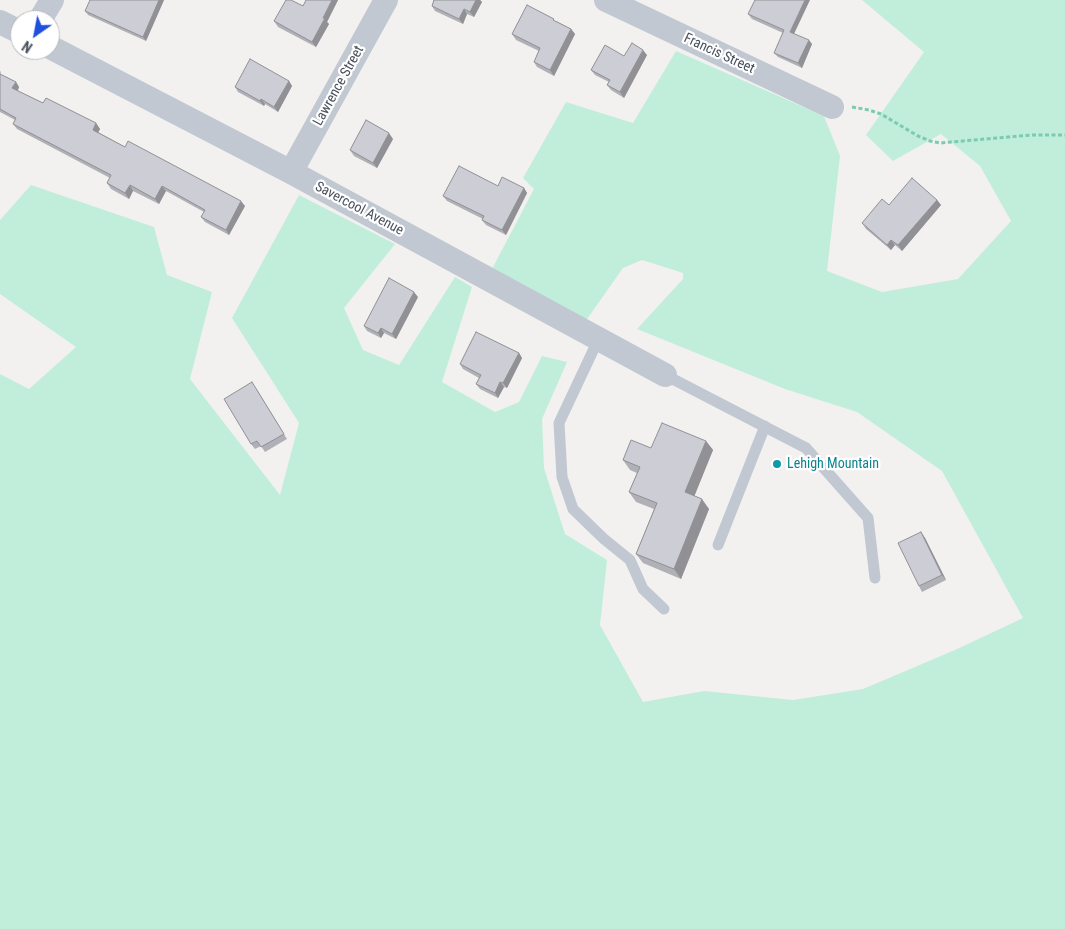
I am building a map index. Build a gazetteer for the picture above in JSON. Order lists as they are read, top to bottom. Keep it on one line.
{"streets":{"street":["Francis Street","Lawrence Street","Savercool Avenue"]},"crossings":[["Lawrence Street","Savercool Avenue"]],"places":["Lehigh Mountain"],"north":"bottom left"}
